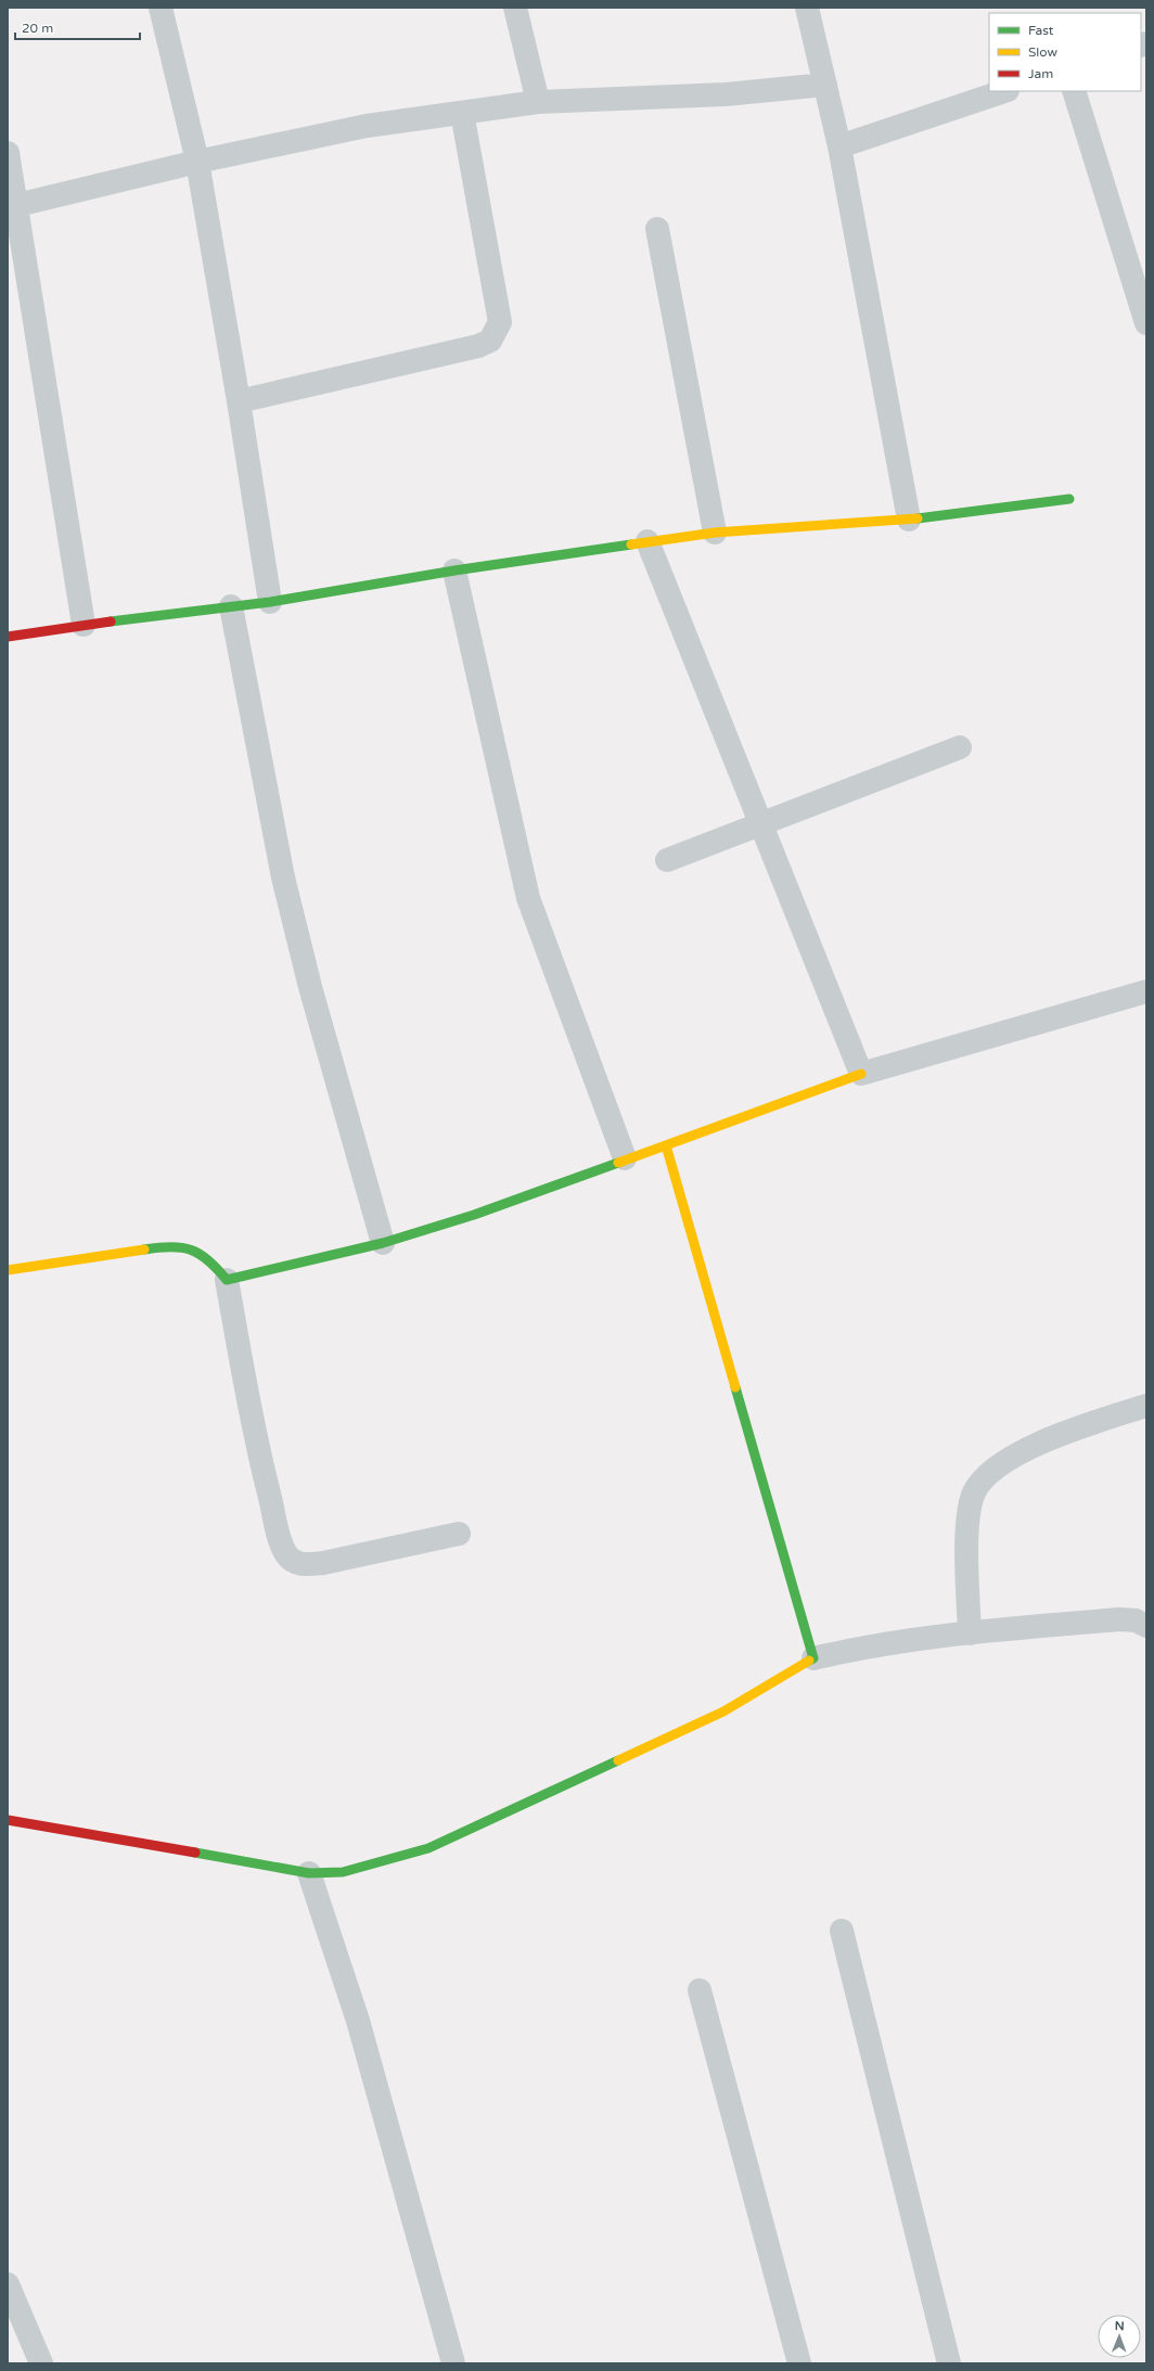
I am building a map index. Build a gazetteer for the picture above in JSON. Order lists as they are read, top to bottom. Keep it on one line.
{"legend":["Fast","Slow","Jam"],"scale_bar":"20 m","north":"top"}
